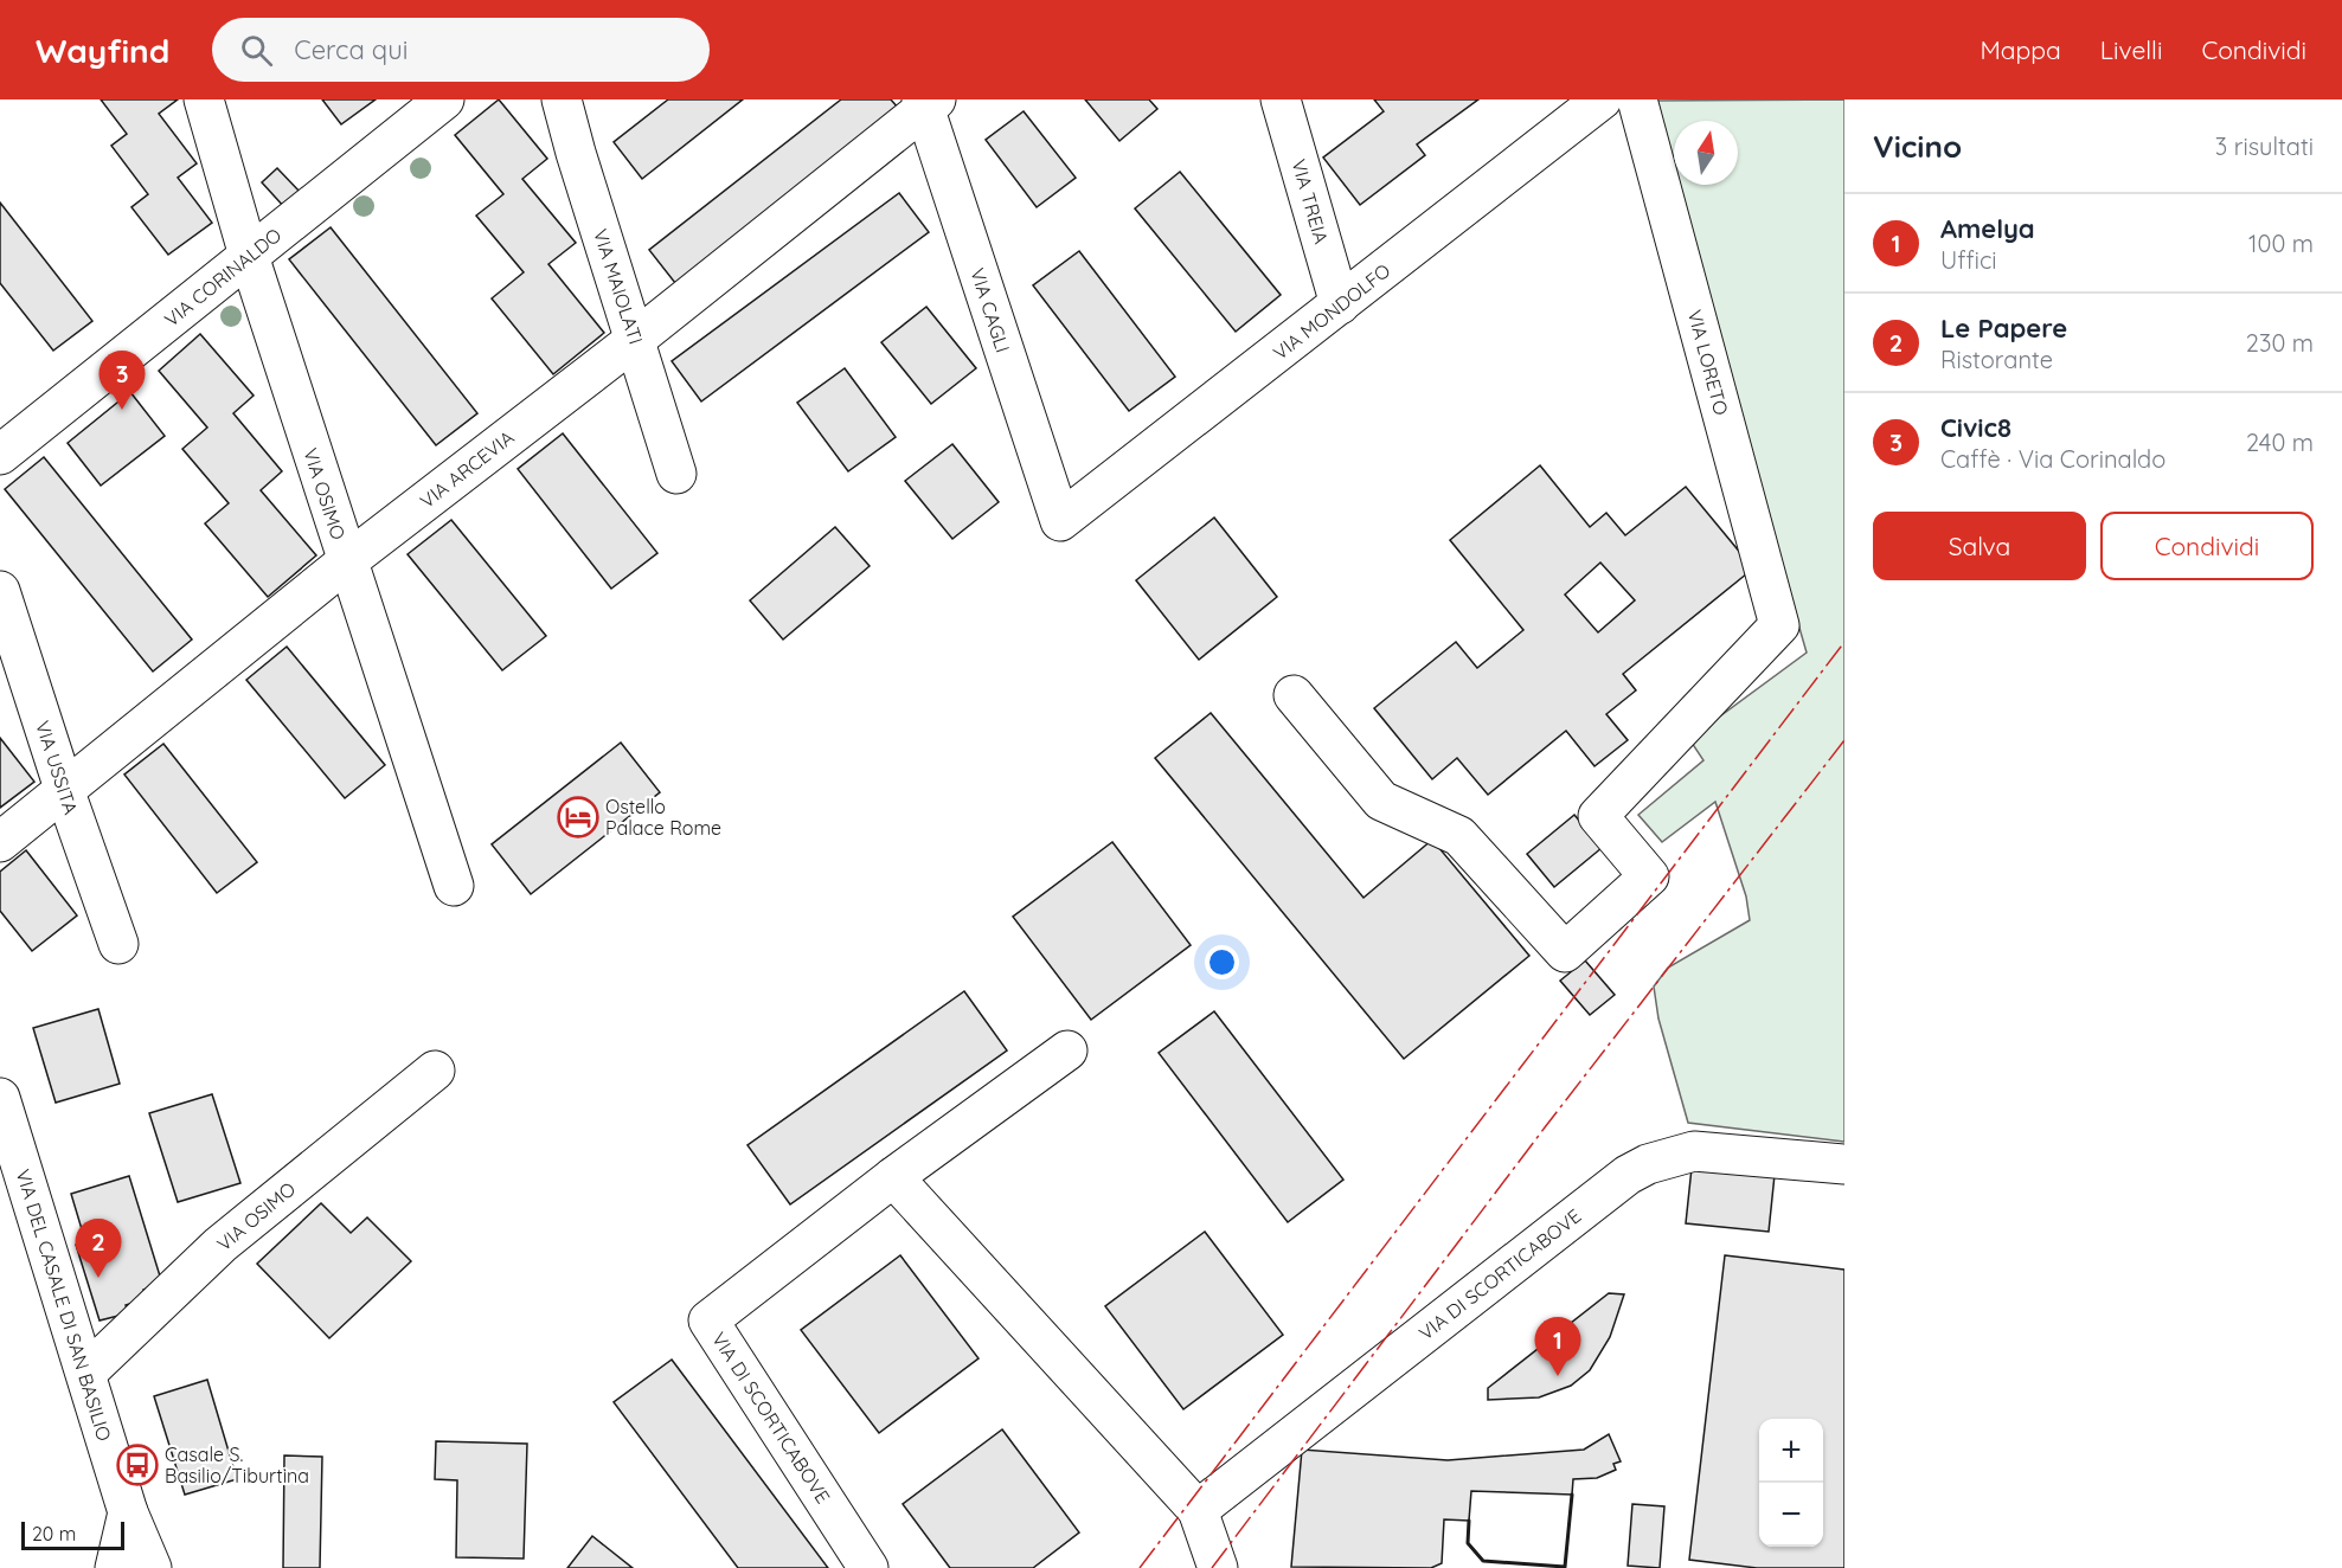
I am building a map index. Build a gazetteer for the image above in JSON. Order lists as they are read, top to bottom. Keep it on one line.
{"streets":{"street":["VIA TREIA","VIA CORINALDO","VIA MAIOLATI","VIA CAGLI","VIA MONDOLFO","VIA LORETO","VIA ARCEVIA","VIA OSIMO","VIA USSITA","VIA DI SCORTICABOVE","VIA DEL CASALE DI SAN BASILIO"]},"crossings":[["VIA TREIA","VIA MONDOLFO"],["VIA CORINALDO","VIA OSIMO"],["VIA MAIOLATI","VIA ARCEVIA"],["VIA CAGLI","VIA MONDOLFO"],["VIA CAGLI","VIA ARCEVIA"],["VIA ARCEVIA","VIA OSIMO"],["VIA ARCEVIA","VIA USSITA"],["VIA OSIMO","VIA DEL CASALE DI SAN BASILIO"]],"places":{"hotel":["Ostello Palace Rome"],"bus stop":["Casale S. Basilio/Tiburtina"]},"scale_bar":"20 m","north":"top","page":{"header":"Wayfind","search":"Cerca qui","nav":["Mappa","Livelli","Condividi"],"heading":["Vicino","3 risultati"],"list":[{"mark":"1","name":"Amelya","note":"Uffici","value":"100 m"},{"mark":"2","name":"Le Papere","note":"Ristorante","value":"230 m"},{"mark":"3","name":"Civic8","note":"Caffè · Via Corinaldo","value":"240 m"}],"pins":["3","2","1"],"buttons":["Salva","Condividi"],"map_buttons":["+","−"],"scale":"20 m"}}
